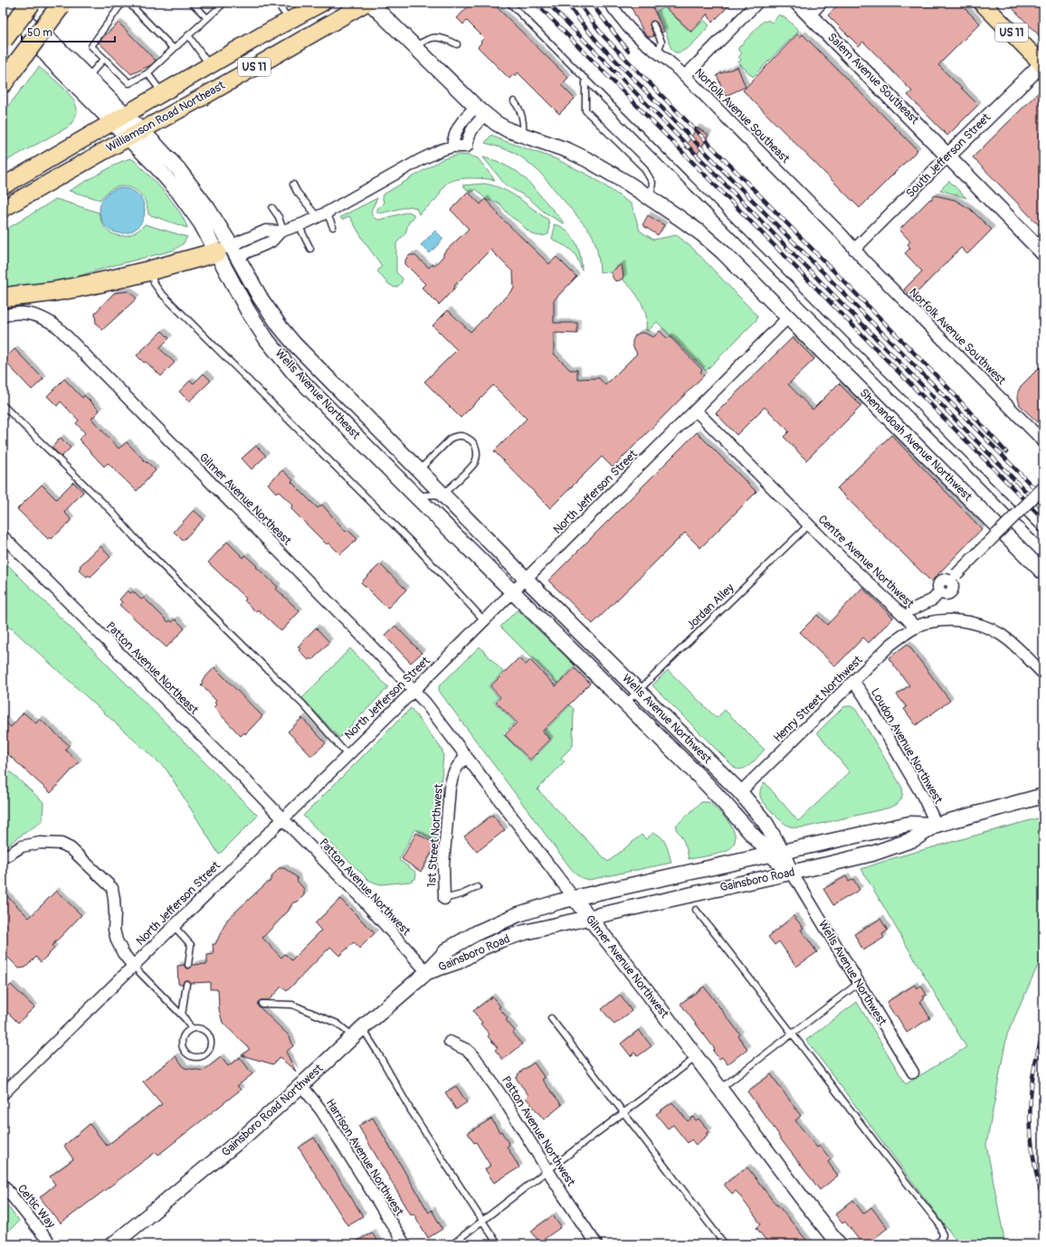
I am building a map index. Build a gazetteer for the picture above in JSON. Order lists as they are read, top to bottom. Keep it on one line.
{"streets":{"main road":["US 11","Salem Avenue Southeast","Williamson Road Northeast","South Jefferson Street","Wells Avenue Northeast","Shenandoah Avenue Northwest","Wells Avenue Northwest","Gainsboro Road","Gilmer Avenue Northwest","Gainsboro Road Northwest"],"street":["Norfolk Avenue Southeast","Norfolk Avenue Southwest","North Jefferson Street","Gilmer Avenue Northeast","Centre Avenue Northwest","Patton Avenue Northeast","Henry Street Northwest","Loudon Avenue Northwest","1st Street Northwest","Patton Avenue Northwest","Harrison Avenue Northwest","Celtic Way"],"lane":["Jordan Alley"]},"crossings":[["US 11","South Jefferson Street"],["Salem Avenue Southeast","South Jefferson Street"],["Norfolk Avenue Southeast","South Jefferson Street"],["Norfolk Avenue Southeast","Norfolk Avenue Southwest"],["Williamson Road Northeast","Wells Avenue Northeast"],["South Jefferson Street","Norfolk Avenue Southwest"],["Wells Avenue Northeast","North Jefferson Street"],["Wells Avenue Northeast","Wells Avenue Northwest"],["Shenandoah Avenue Northwest","North Jefferson Street"],["North Jefferson Street","Gilmer Avenue Northeast"],["North Jefferson Street","Centre Avenue Northwest"],["North Jefferson Street","Patton Avenue Northeast"],["North Jefferson Street","Wells Avenue Northwest"],["North Jefferson Street","Patton Avenue Northwest"],["North Jefferson Street","Gilmer Avenue Northwest"],["Gilmer Avenue Northeast","Gilmer Avenue Northwest"],["Centre Avenue Northwest","Jordan Alley"],["Centre Avenue Northwest","Henry Street Northwest"],["Jordan Alley","Wells Avenue Northwest"],["Patton Avenue Northeast","Patton Avenue Northwest"],["Henry Street Northwest","Wells Avenue Northwest"],["Henry Street Northwest","Loudon Avenue Northwest"],["Wells Avenue Northwest","Gainsboro Road"],["Loudon Avenue Northwest","Gainsboro Road"],["1st Street Northwest","Gilmer Avenue Northwest"],["Gainsboro Road","Patton Avenue Northwest"],["Gainsboro Road","Gilmer Avenue Northwest"],["Gainsboro Road","Gainsboro Road Northwest"],["Patton Avenue Northwest","Gainsboro Road Northwest"],["Gainsboro Road Northwest","Harrison Avenue Northwest"]],"scale_bar":"50 m"}
